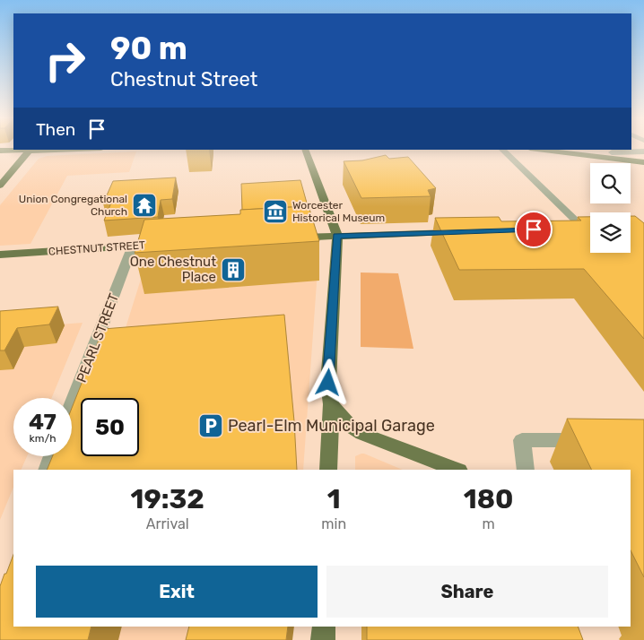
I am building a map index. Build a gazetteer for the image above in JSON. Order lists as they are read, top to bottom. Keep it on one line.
{"streets":{"main road":["CHESTNUT STREET"],"street":["PEARL STREET"]},"crossings":[["CHESTNUT STREET","PEARL STREET"]],"places":{"temple":["Union Congregational Church"],"museum":["Worcester Historical Museum"],"building":["One Chestnut Place"],"parking":["Pearl-Elm Municipal Garage"]},"page":{"turn":["90 m","Chestnut Street"],"then":"Then","speed":"47 km/h","limit":"50","eta":["19:32","Arrival","1","min","180","m"],"buttons":["Exit","Share"]}}
